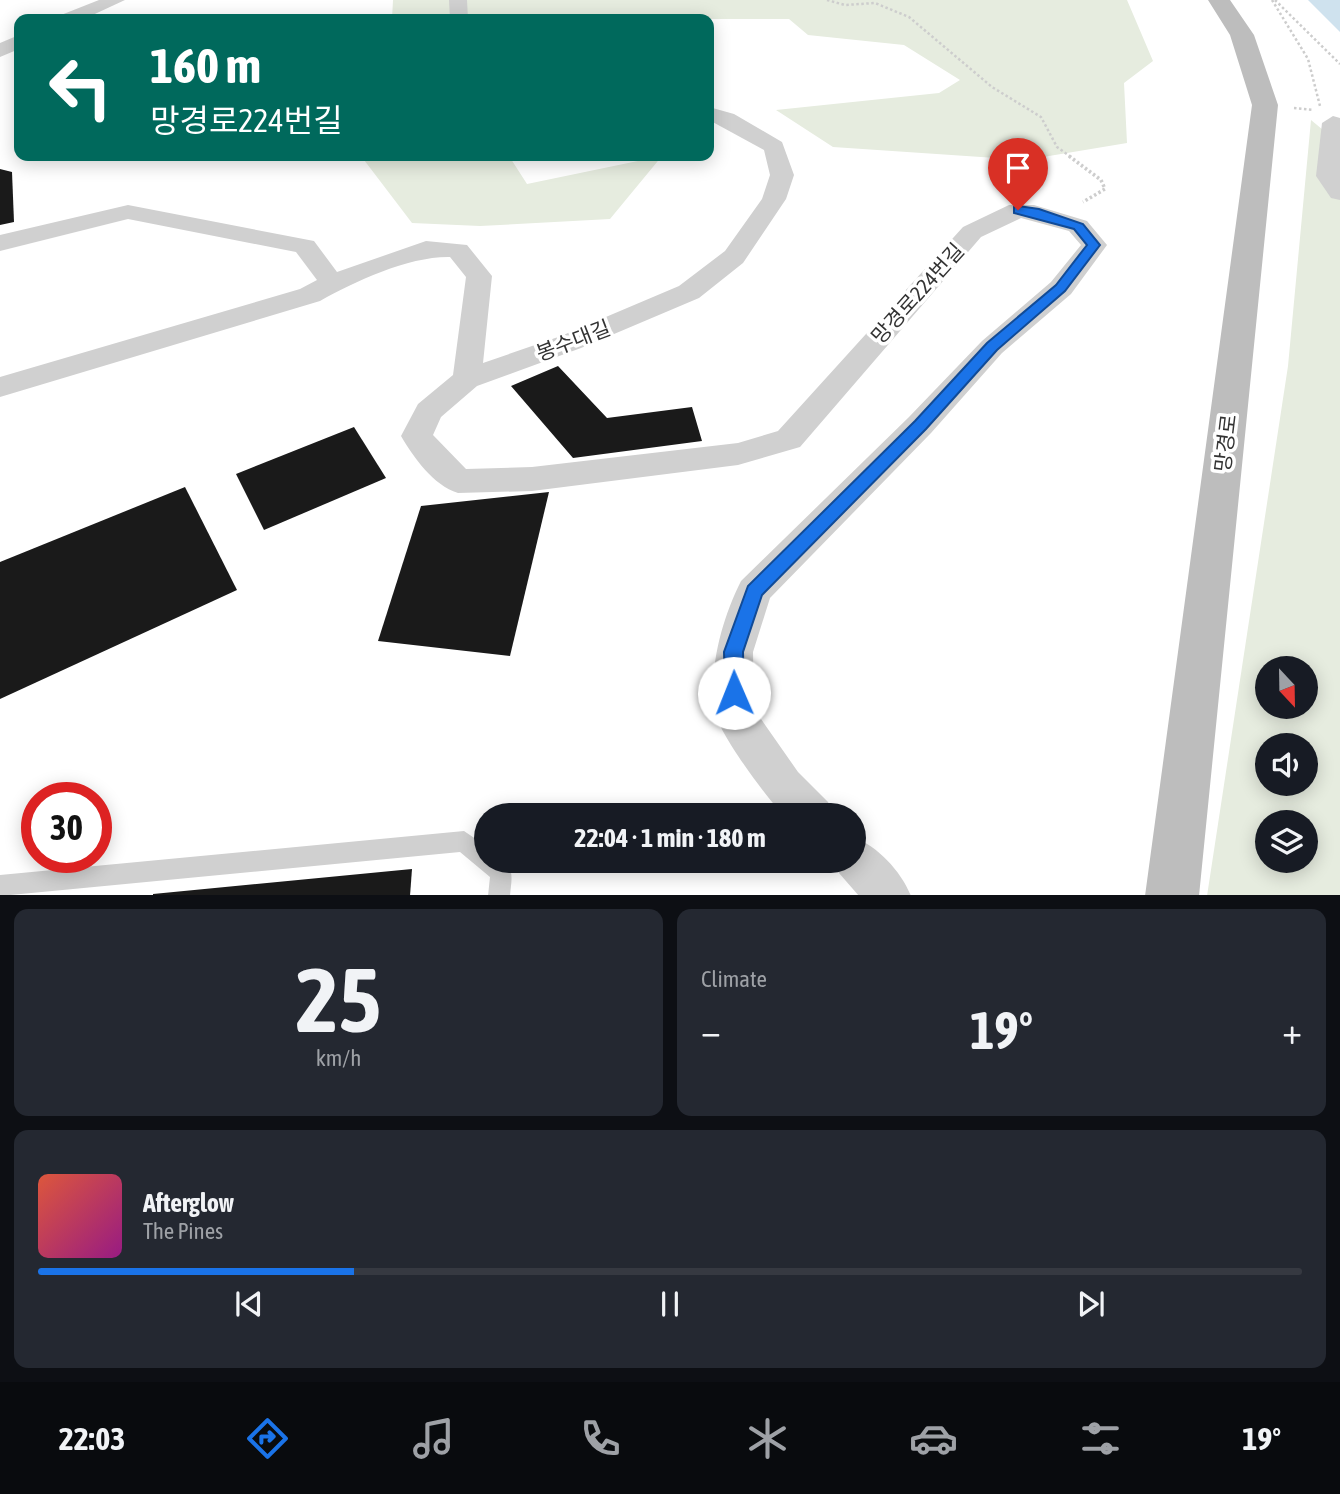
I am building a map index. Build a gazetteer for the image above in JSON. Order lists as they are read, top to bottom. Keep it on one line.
{"streets":{"street":["망경로224번길","봉수대길","망경로"]},"crossings":[["망경로224번길","봉수대길"]],"north":"bottom","page":{"turn":["160 m","망경로224번길"],"limit":"30","trip":"22:04 · 1 min · 180 m","tile":[["25","km/h"],"Climate"],"heat":["−","19°","+"],"song":["Afterglow","The Pines"],"tabs":["22:03","19°"]}}
